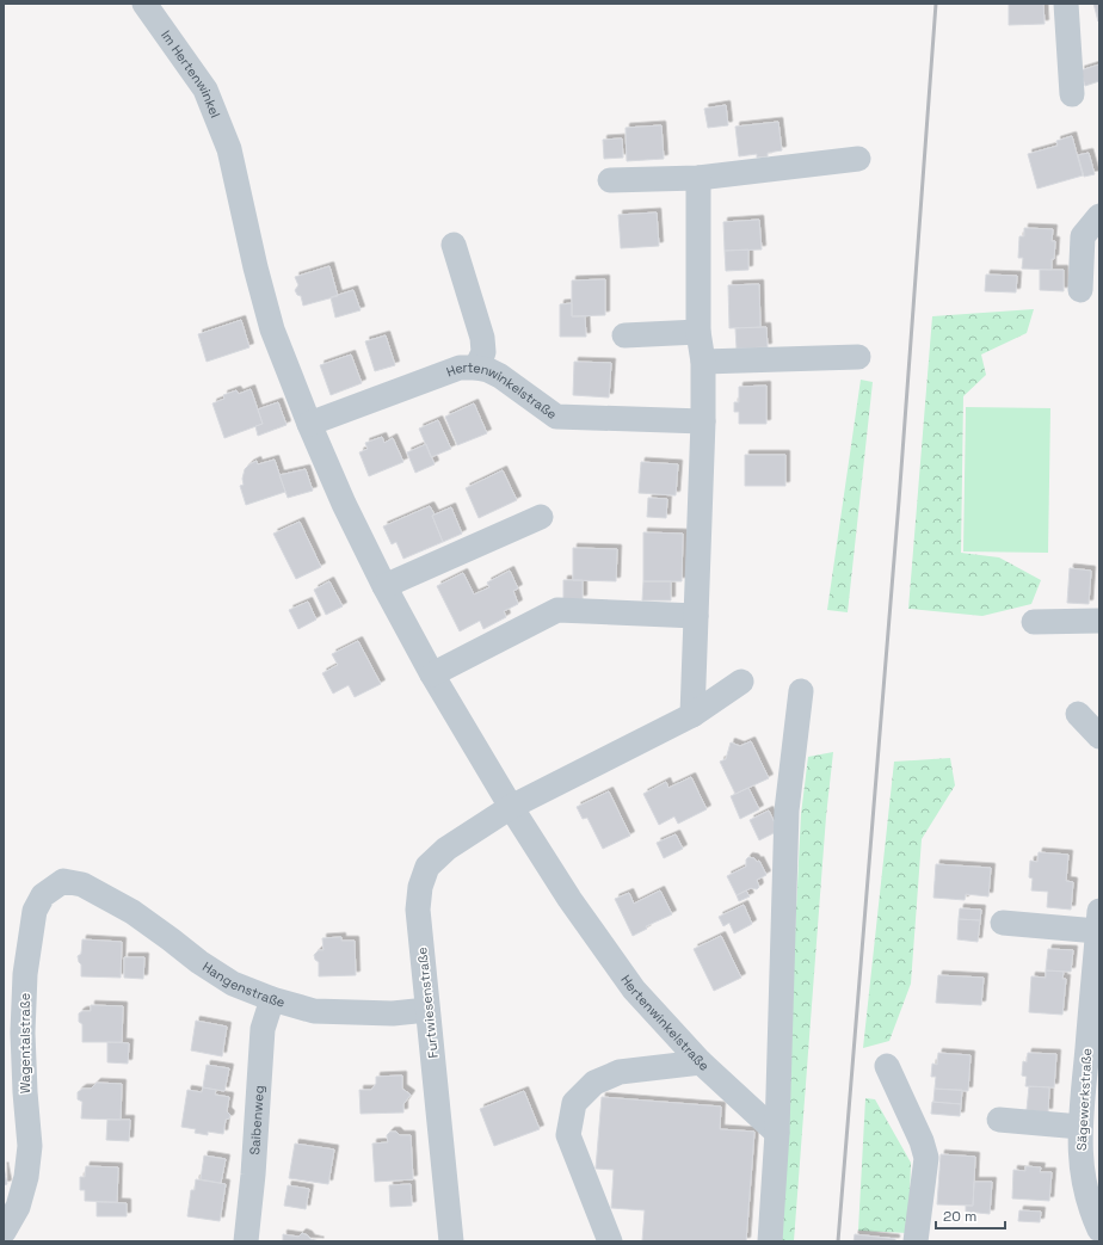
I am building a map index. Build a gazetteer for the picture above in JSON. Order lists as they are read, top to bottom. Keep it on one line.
{"streets":{"street":["Im Hertenwinkel","Hertenwinkelstraße","Hangenstraße","Furtwiesenstraße","Wagentalstraße","Sägewerkstraße","Saibenweg"]},"crossings":[["Im Hertenwinkel","Hertenwinkelstraße"],["Hertenwinkelstraße","Furtwiesenstraße"],["Hangenstraße","Furtwiesenstraße"],["Hangenstraße","Wagentalstraße"],["Hangenstraße","Saibenweg"]],"scale_bar":"20 m"}
